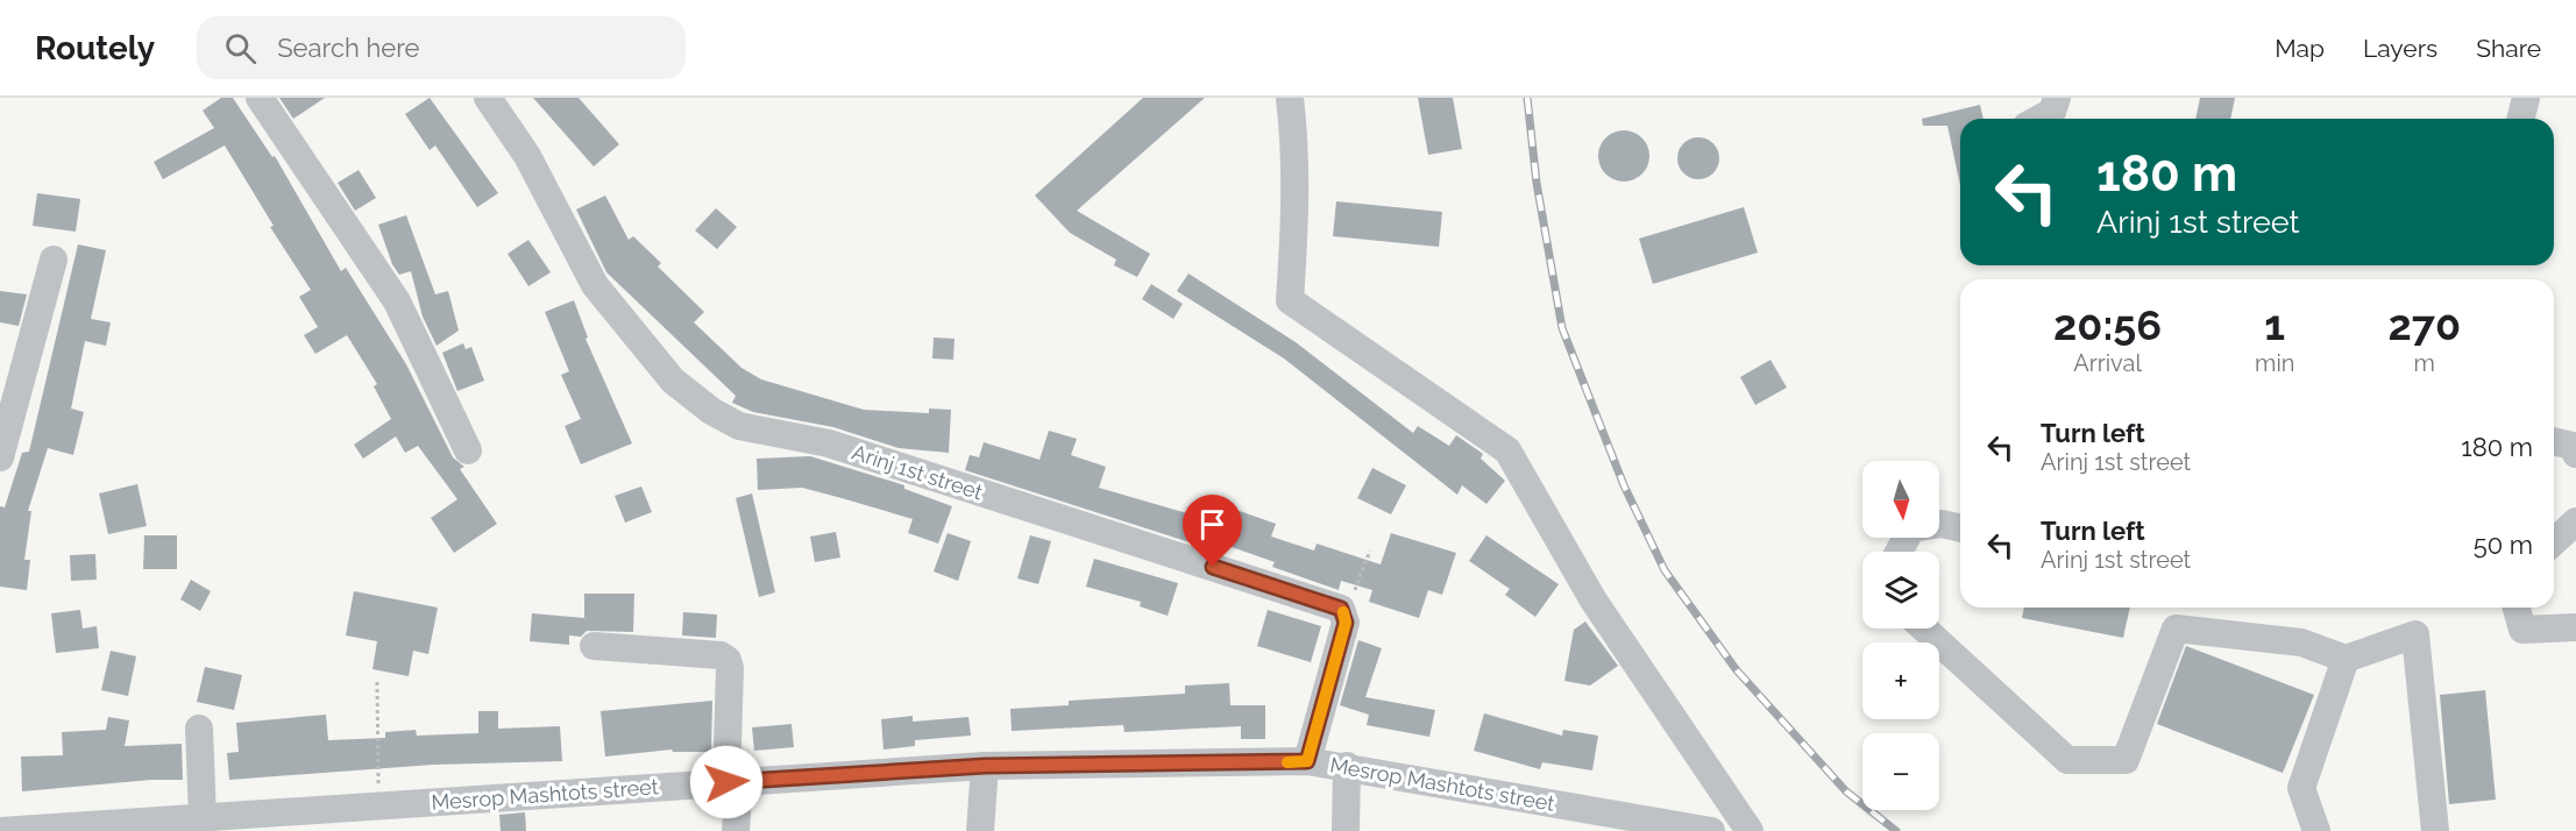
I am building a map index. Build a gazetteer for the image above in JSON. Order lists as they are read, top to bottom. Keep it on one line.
{"streets":{"street":["Arinj 1st street","Mesrop Mashtots street"]},"north":"bottom","page":{"header":"Routely","search":"Search here","nav":["Map","Layers","Share"],"turn":["180 m","Arinj 1st street"],"eta":["20:56","Arrival","1","min","270","m"],"list":[{"name":"Turn left","note":"Arinj 1st street","value":"180 m"},{"name":"Turn left","note":"Arinj 1st street","value":"50 m"}],"map_buttons":["+","−"]}}
